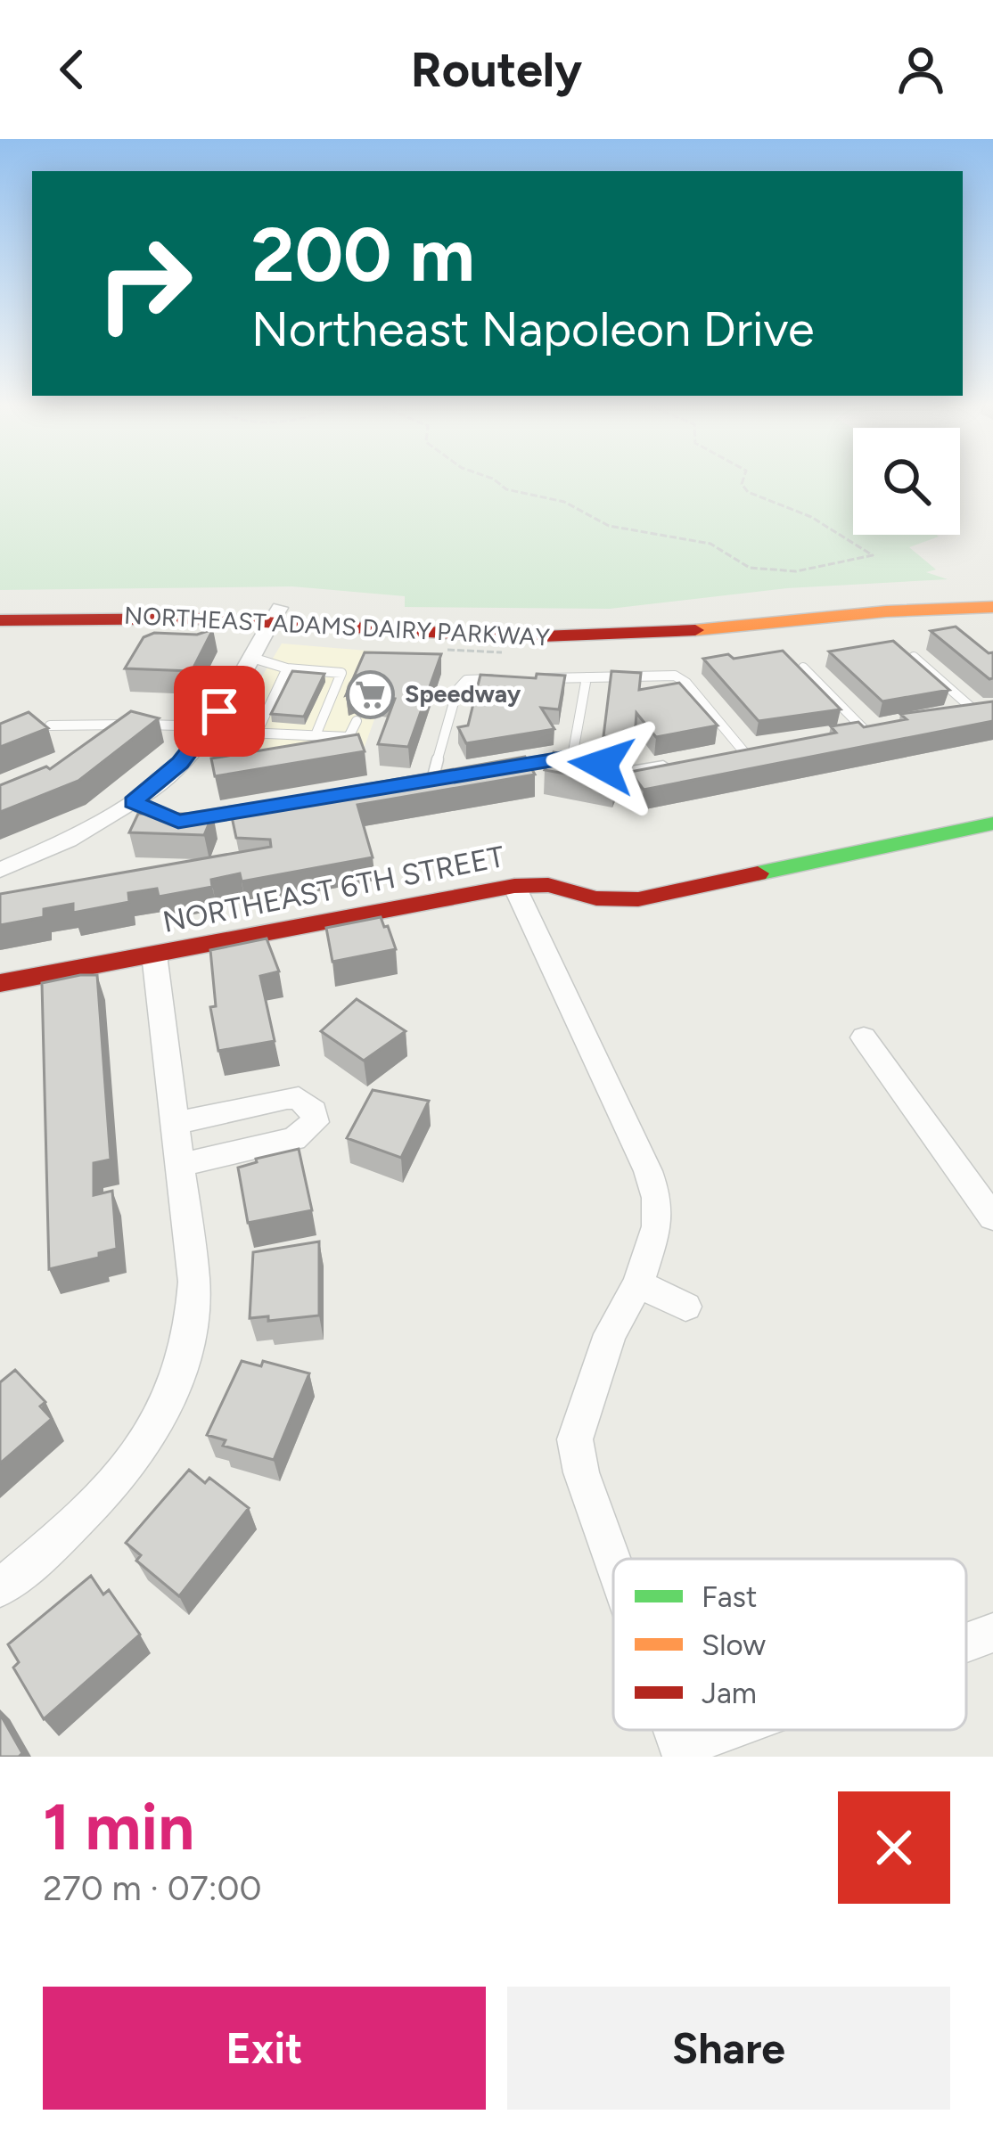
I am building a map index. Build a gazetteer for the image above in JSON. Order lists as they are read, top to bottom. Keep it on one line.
{"streets":{"main road":["NORTHEAST ADAMS DAIRY PARKWAY","NORTHEAST 6TH STREET"]},"places":{"supermarket":["Speedway"]},"legend":["Fast","Slow","Jam"],"page":{"header":"Routely","turn":["200 m","Northeast Napoleon Drive"],"heading":["1 min","270 m · 07:00"],"buttons":["Exit","Share"]}}
